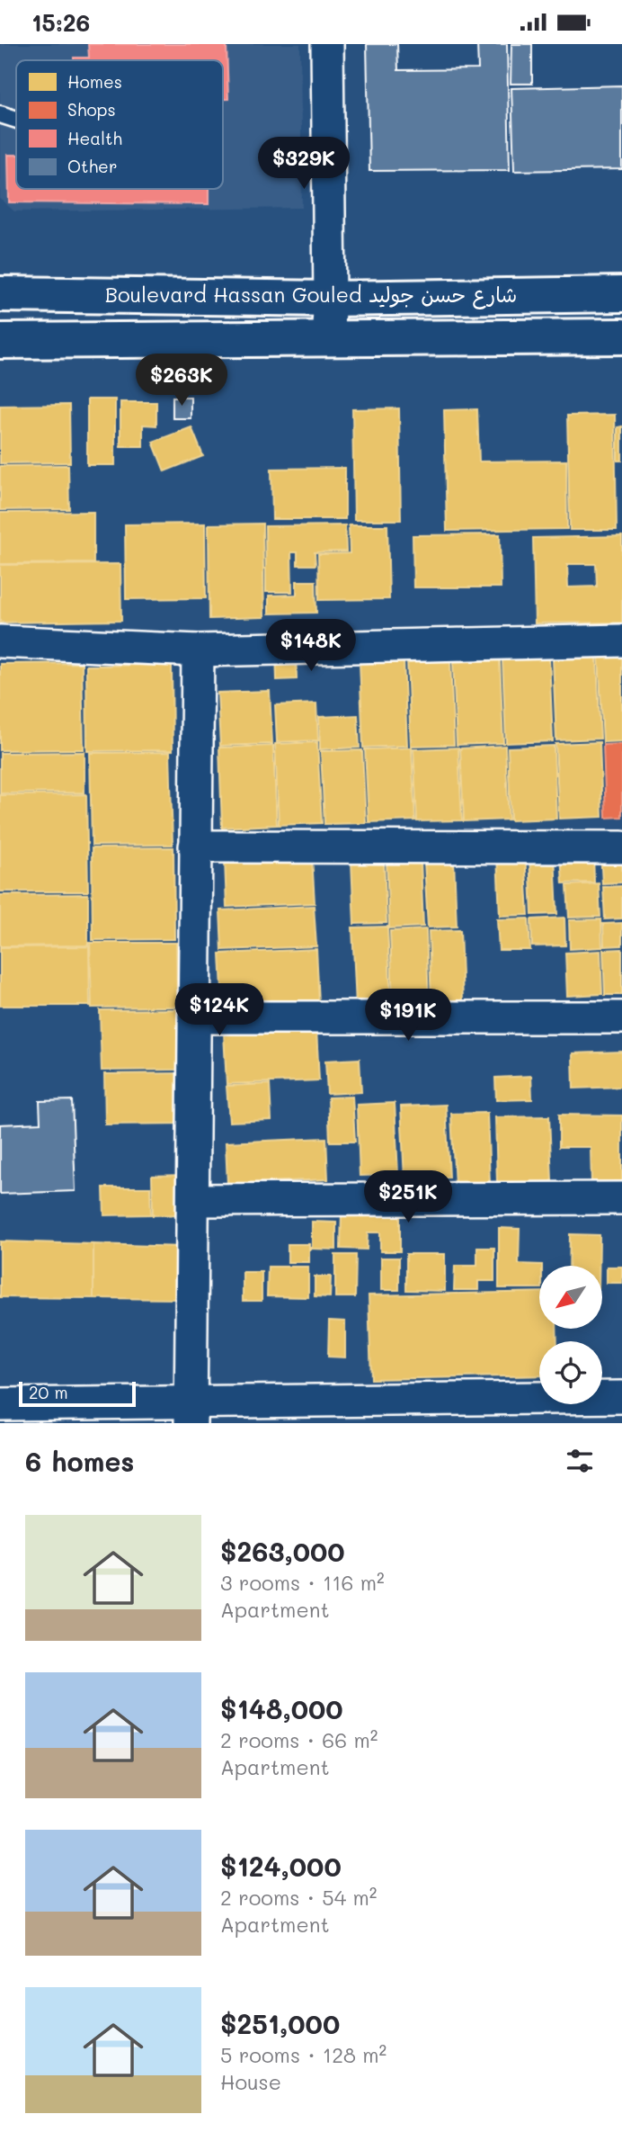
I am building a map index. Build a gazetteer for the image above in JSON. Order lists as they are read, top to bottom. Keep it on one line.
{"streets":{"main road":["Boulevard Hassan Gouled شارع حسن جوليد"]},"legend":["Homes","Shops","Health","Other"],"scale_bar":"20 m","north":"bottom left","page":{"status":"15:26","price":["$329K","$263K","$148K","$124K","$191K","$251K"],"scale":"20 m","heading":"6 homes","list":[{"name":"$263,000","note":"3 rooms · 116 m² · Apartment"},{"name":"$148,000","note":"2 rooms · 66 m² · Apartment"},{"name":"$124,000","note":"2 rooms · 54 m² · Apartment"},{"name":"$251,000","note":"5 rooms · 128 m² · House"}]}}
